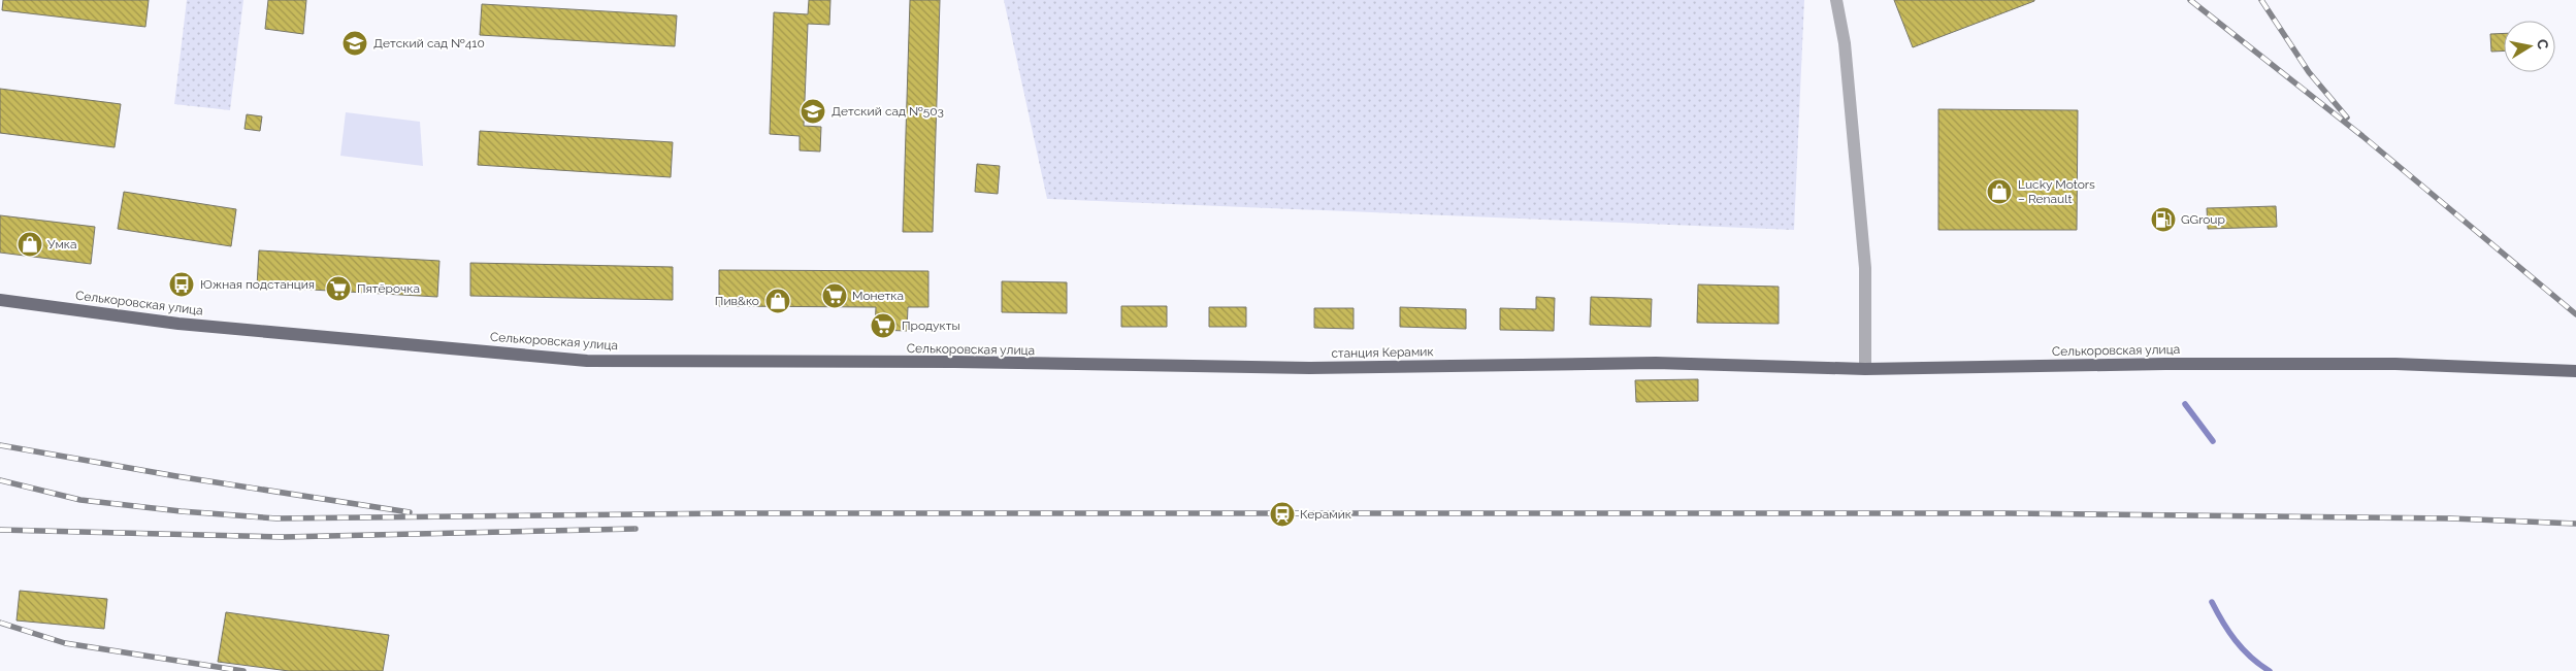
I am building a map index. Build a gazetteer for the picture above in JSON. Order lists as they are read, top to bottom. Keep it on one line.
{"streets":{"main road":["Селькоровская улица","станция Керамик"]},"crossings":[["Селькоровская улица","станция Керамик"]],"places":{"school or university":["Детский сад №410","Детский сад №503"],"shop":["Lucky Motors – Renault","Умка","Пив&ко"],"fuel station":["GGroup"],"bus stop":["Южная подстанция"],"supermarket":["Пятёрочка","Монетка","Продукты"],"station":["Керамик"]},"north":"right"}
